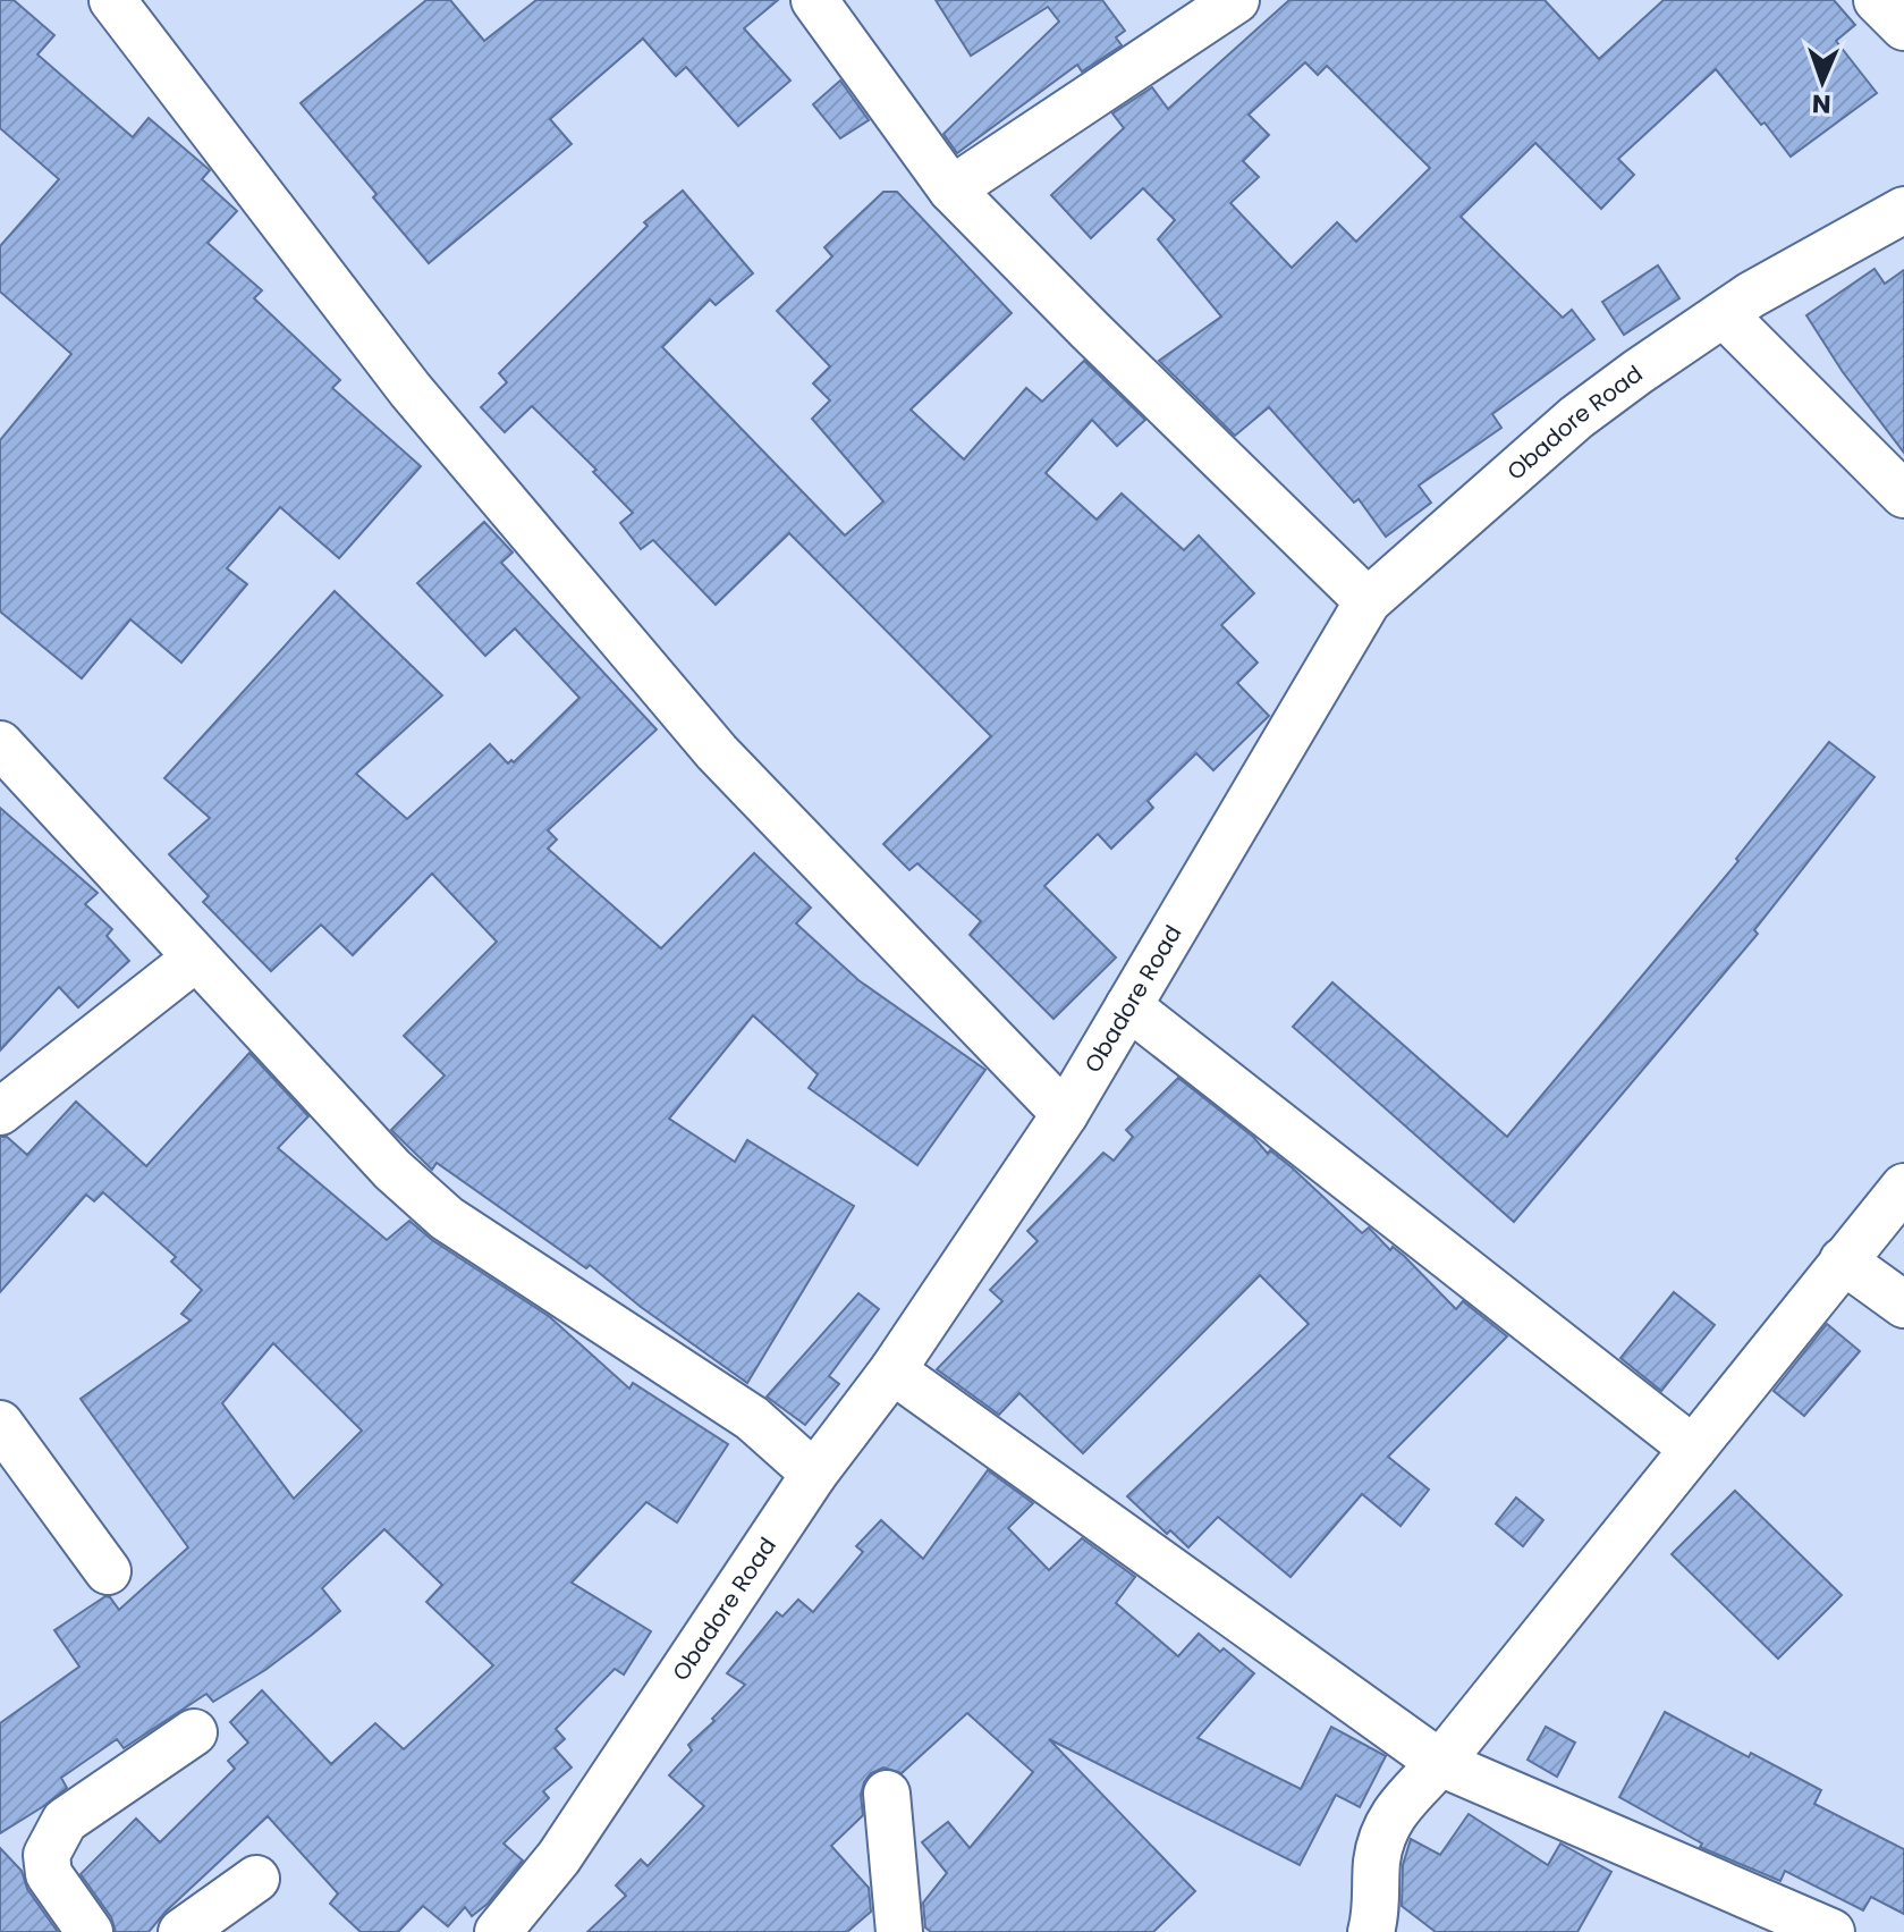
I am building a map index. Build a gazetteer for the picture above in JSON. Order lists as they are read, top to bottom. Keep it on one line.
{"streets":{"street":["Obadore Road"]},"north":"bottom"}
